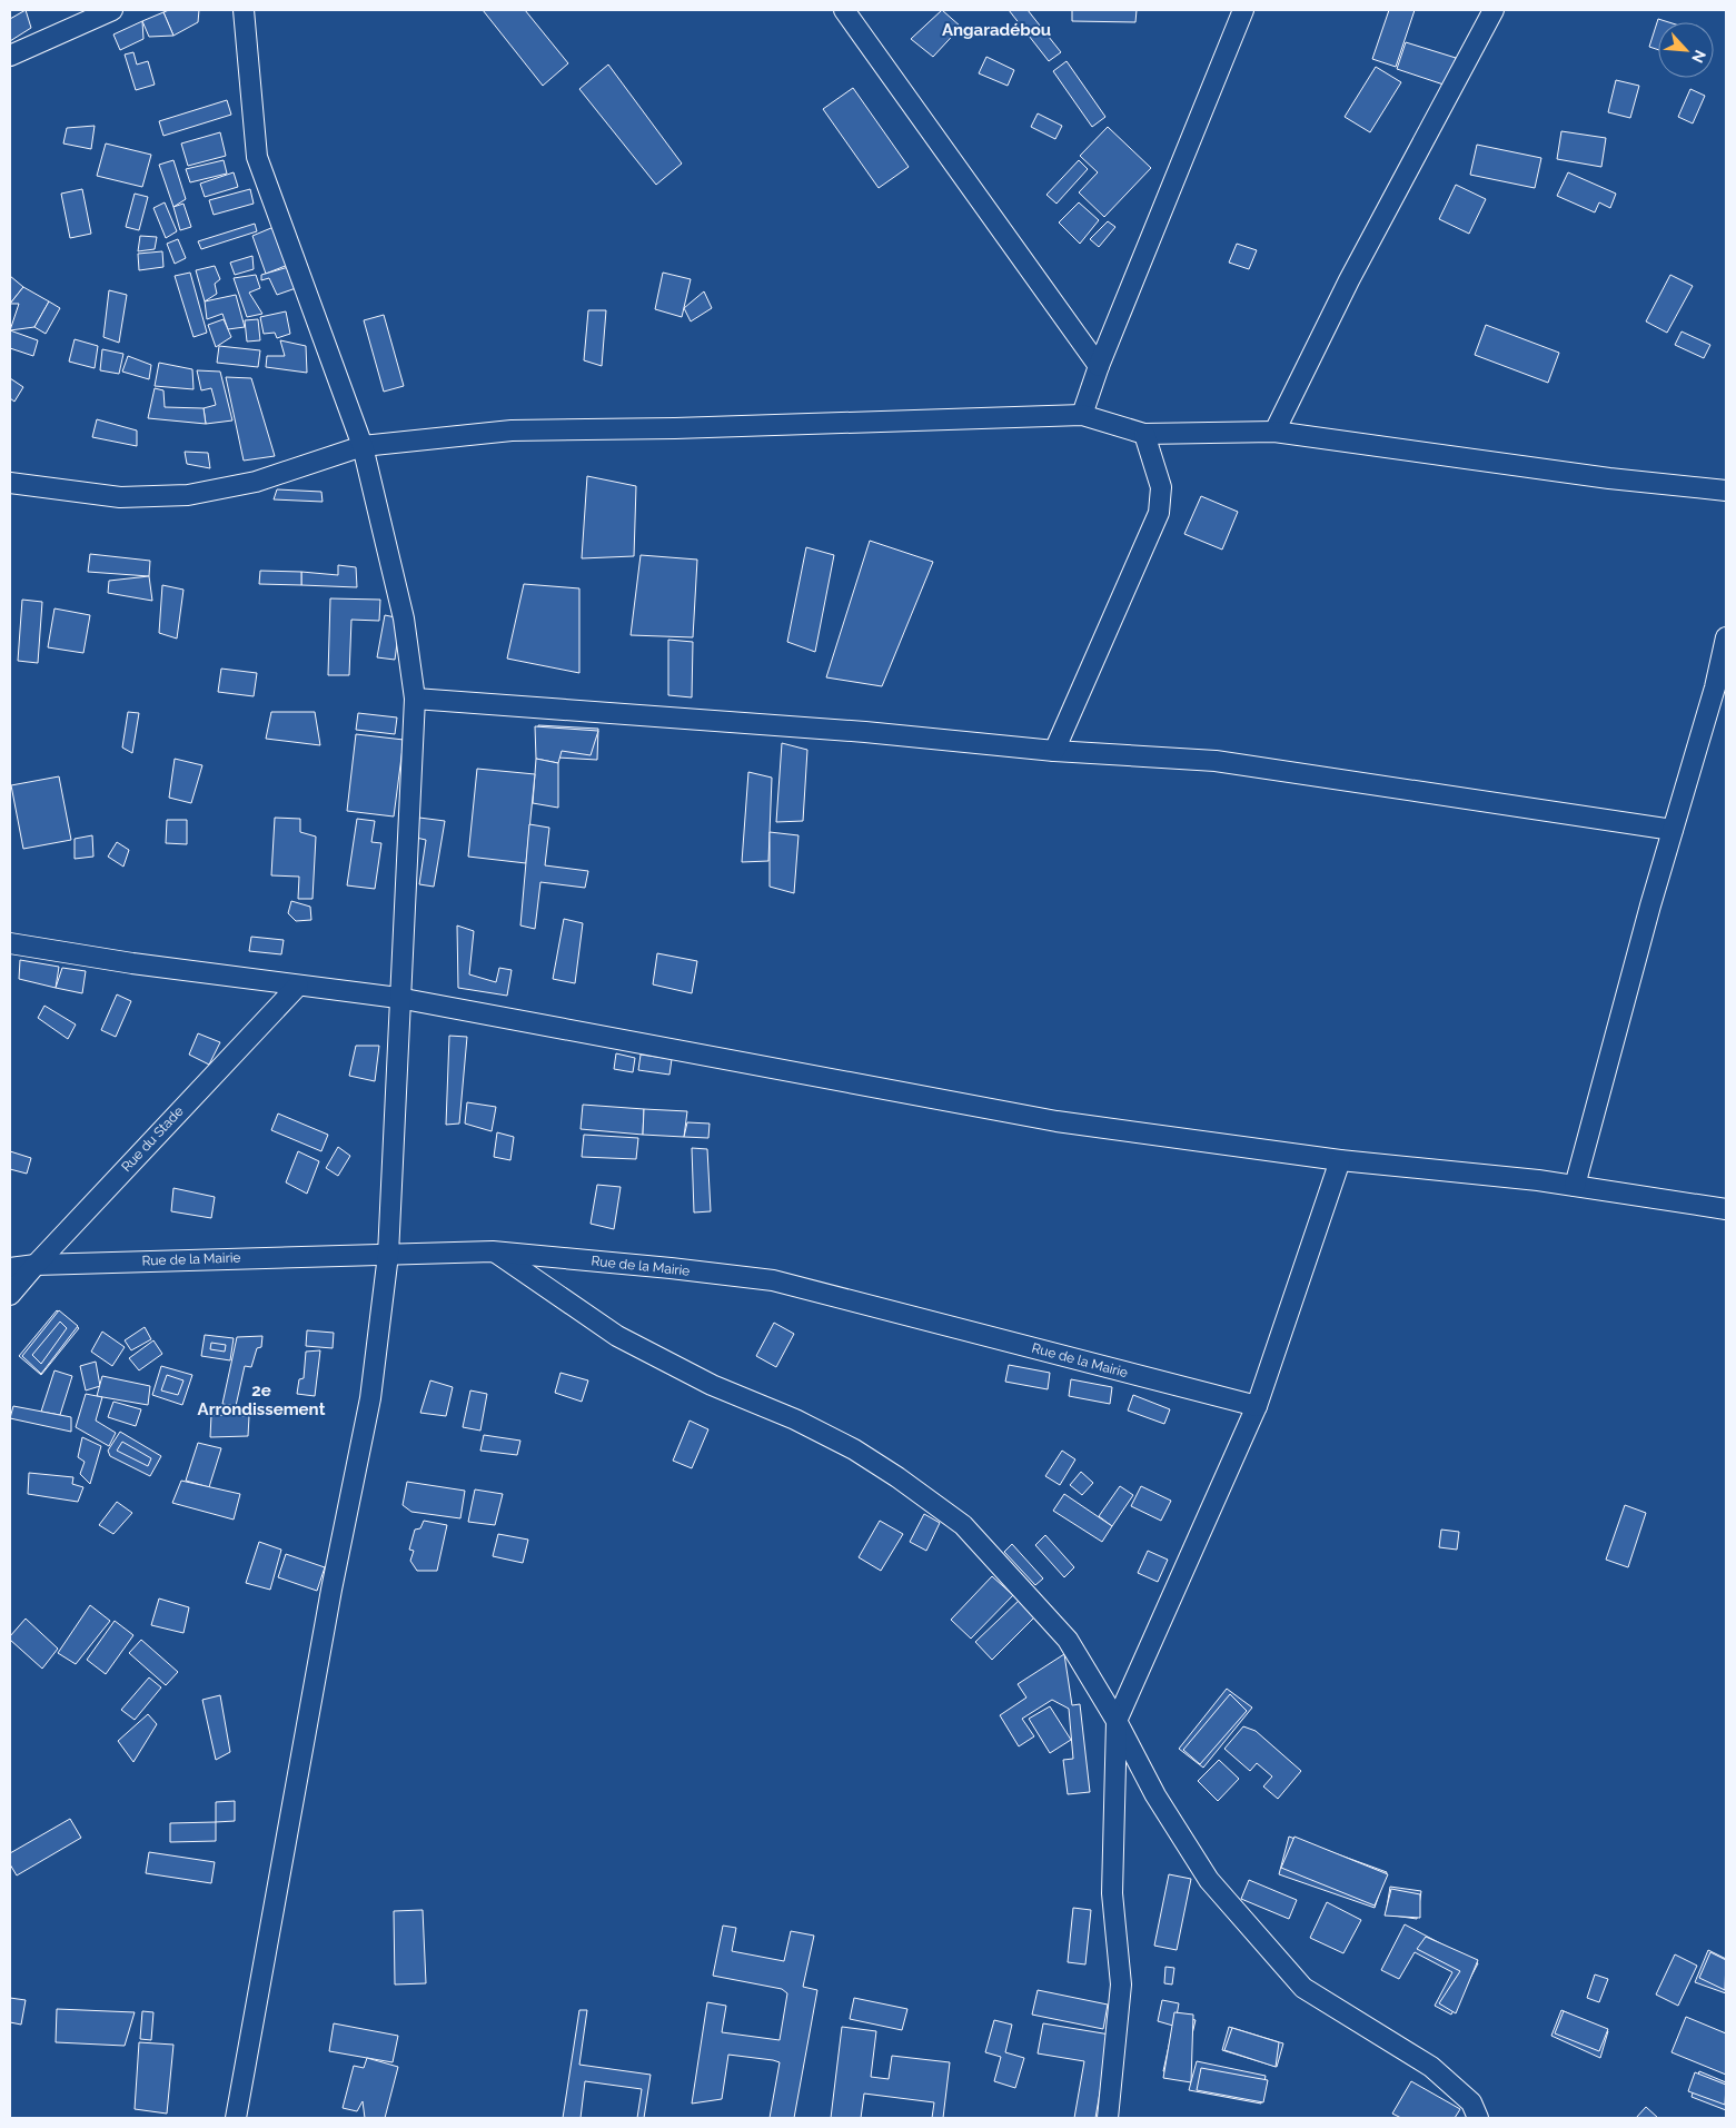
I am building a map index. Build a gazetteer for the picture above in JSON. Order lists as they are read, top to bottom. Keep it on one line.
{"streets":{"street":["Rue du Stade","Rue de la Mairie"]},"crossings":[["Rue du Stade","Rue de la Mairie"]],"districts":["Angaradébou","2e Arrondissement"],"north":"bottom right"}
